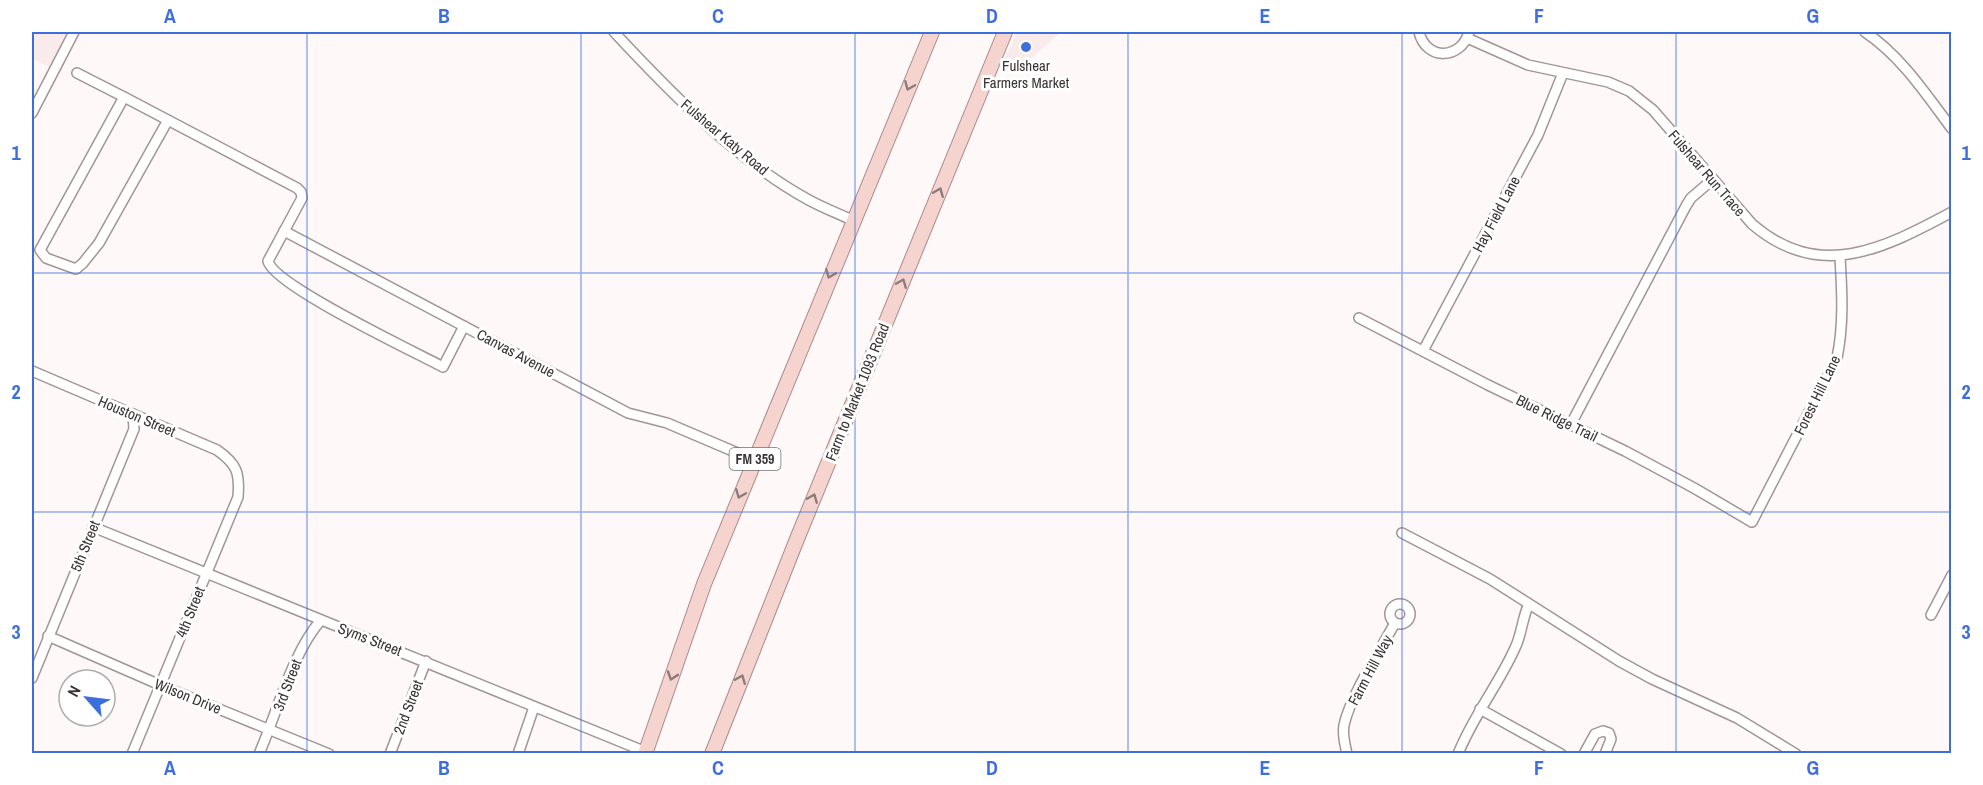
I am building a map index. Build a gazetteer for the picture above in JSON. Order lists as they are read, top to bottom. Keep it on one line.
{"streets":{"main road":["Farm to Market 1093 Road","FM 359"],"street":["Fulshear Katy Road","Fulshear Run Trace","Hay Field Lane","Canvas Avenue","Forest Hill Lane","Houston Street","Blue Ridge Trail","5th Street","4th Street","Syms Street","Farm Hill Way","3rd Street","Wilson Drive","2nd Street"]},"crossings":[["Fulshear Katy Road","FM 359"],["Fulshear Run Trace","Hay Field Lane"],["Fulshear Run Trace","Forest Hill Lane"],["Hay Field Lane","Blue Ridge Trail"],["Canvas Avenue","FM 359"],["Forest Hill Lane","Blue Ridge Trail"],["Houston Street","5th Street"],["Houston Street","4th Street"],["FM 359","Syms Street"],["5th Street","Syms Street"],["5th Street","Wilson Drive"],["4th Street","Syms Street"],["4th Street","Wilson Drive"],["Syms Street","3rd Street"],["Syms Street","2nd Street"],["3rd Street","Wilson Drive"]],"places":["Fulshear Farmers Market"],"north":"top left","grid":{"columns":["A","B","C","D","E","F","G"],"rows":["1","2","3"]}}
